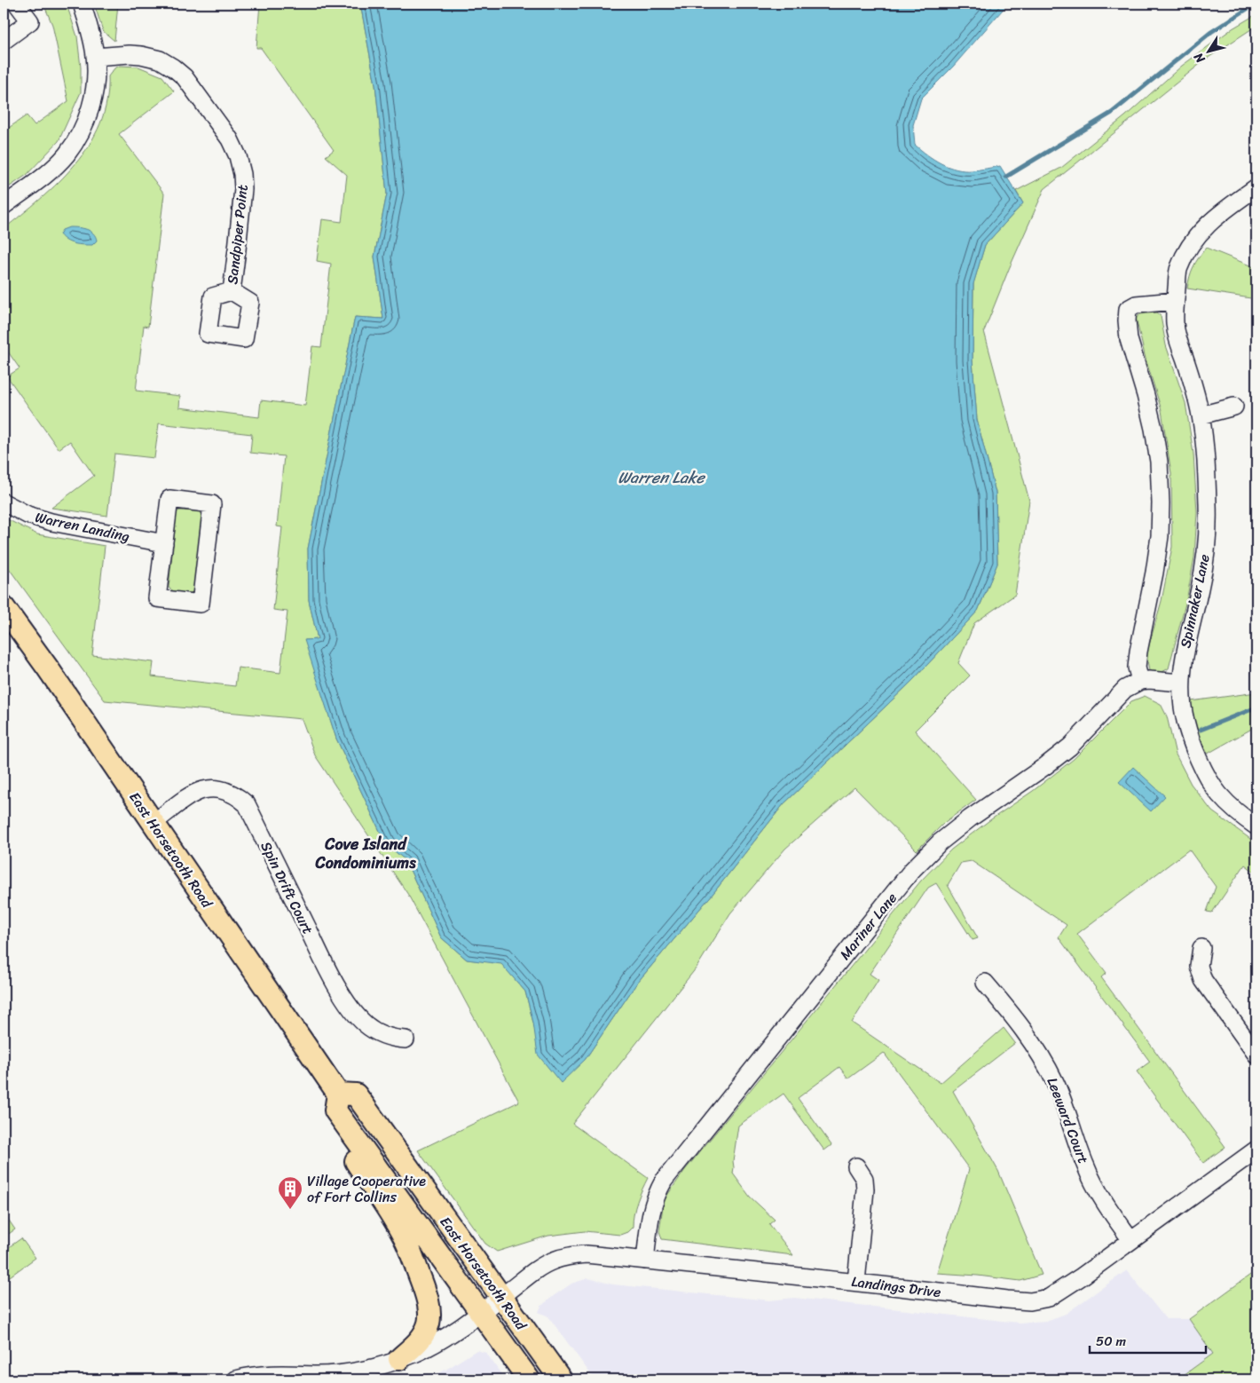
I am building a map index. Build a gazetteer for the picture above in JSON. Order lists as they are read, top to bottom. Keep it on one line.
{"streets":{"main road":["East Horsetooth Road"],"street":["Sandpiper Point","Warren Landing","Spinnaker Lane","Spin Drift Court","Mariner Lane","Leeward Court","Landings Drive"]},"crossings":[["East Horsetooth Road","Spin Drift Court"],["East Horsetooth Road","Landings Drive"],["Mariner Lane","Landings Drive"],["Leeward Court","Landings Drive"]],"districts":["Cove Island Condominiums"],"water":["Warren Lake"],"places":{"building":["Village Cooperative of Fort Collins"]},"scale_bar":"50 m","north":"bottom left"}
